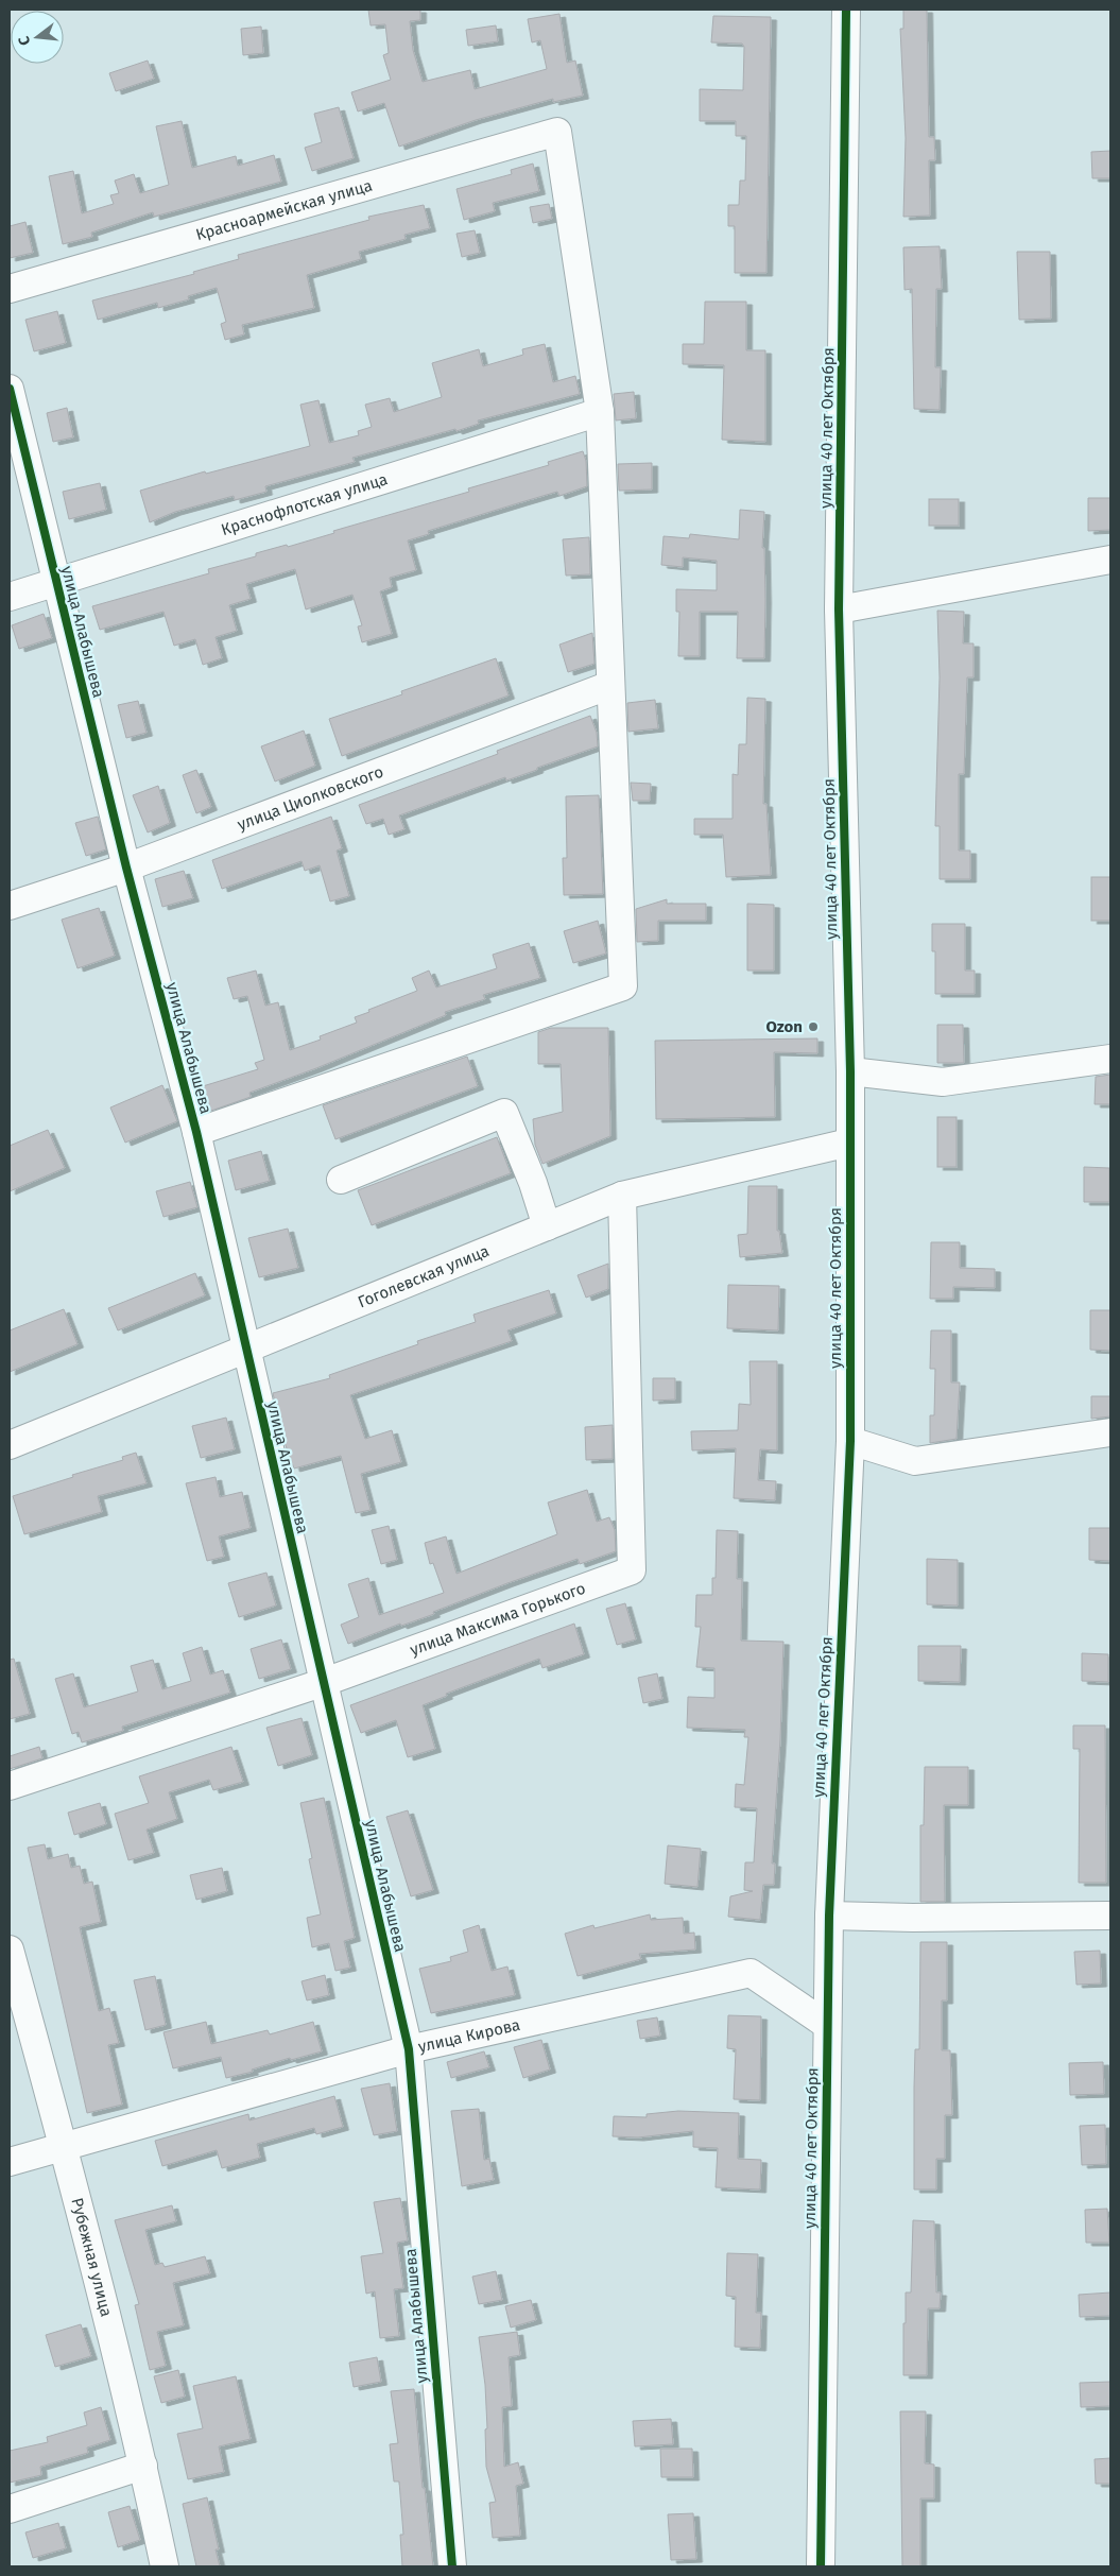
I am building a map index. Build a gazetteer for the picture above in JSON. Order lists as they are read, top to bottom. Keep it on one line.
{"streets":{"street":["Красноармейская улица","улица 40 лет Октября","Краснофлотская улица","улица Алабышева","улица Циолковского","Гоголевская улица","улица Максима Горького","улица Кирова","Рубежная улица"]},"crossings":[["Красноармейская улица","Краснофлотская улица"],["улица 40 лет Октября","Гоголевская улица"],["улица 40 лет Октября","улица Кирова"],["Краснофлотская улица","улица Алабышева"],["улица Алабышева","улица Циолковского"],["улица Алабышева","Гоголевская улица"],["улица Алабышева","улица Максима Горького"],["улица Алабышева","улица Кирова"],["Гоголевская улица","улица Максима Горького"],["улица Кирова","Рубежная улица"]],"places":["Ozon"],"north":"left"}
